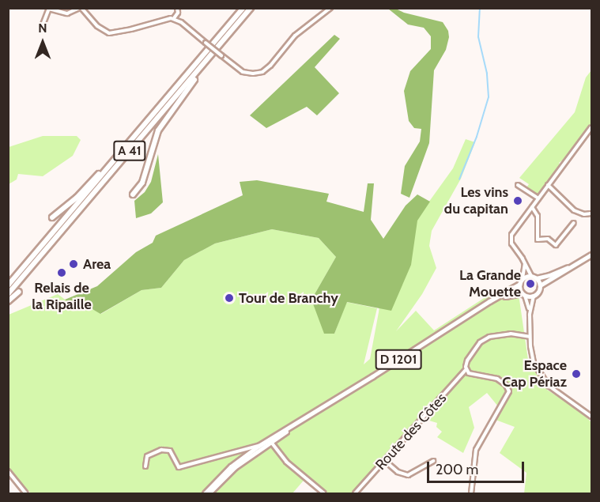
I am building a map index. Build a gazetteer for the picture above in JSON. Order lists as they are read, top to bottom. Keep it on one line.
{"streets":{"highway":["A 41"],"main road":["D 1201"],"street":["Route des Côtes"]},"places":["Les vins du capitan","Area","Relais de la Ripaille","La Grande Mouette","Tour de Branchy","Espace Cap Périaz"],"scale_bar":"200 m","north":"top"}
